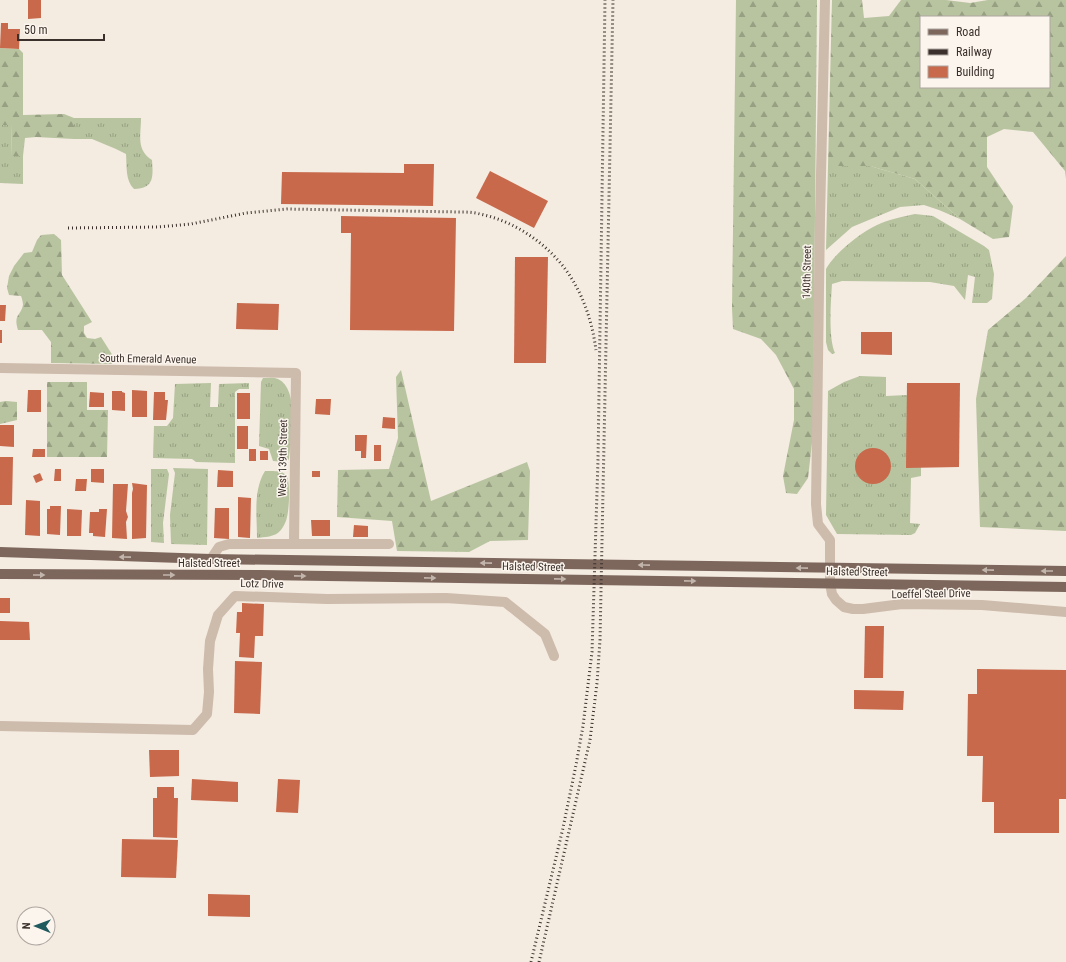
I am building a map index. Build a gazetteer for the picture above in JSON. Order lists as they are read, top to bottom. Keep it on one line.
{"streets":{"main road":["Halsted Street"],"street":["140th Street","South Emerald Avenue","West 139th Street","Lotz Drive","Loeffel Steel Drive"]},"crossings":[["140th Street","Loeffel Steel Drive"],["South Emerald Avenue","West 139th Street"],["West 139th Street","Halsted Street"]],"legend":["Road","Railway","Building"],"scale_bar":"50 m","north":"left"}
